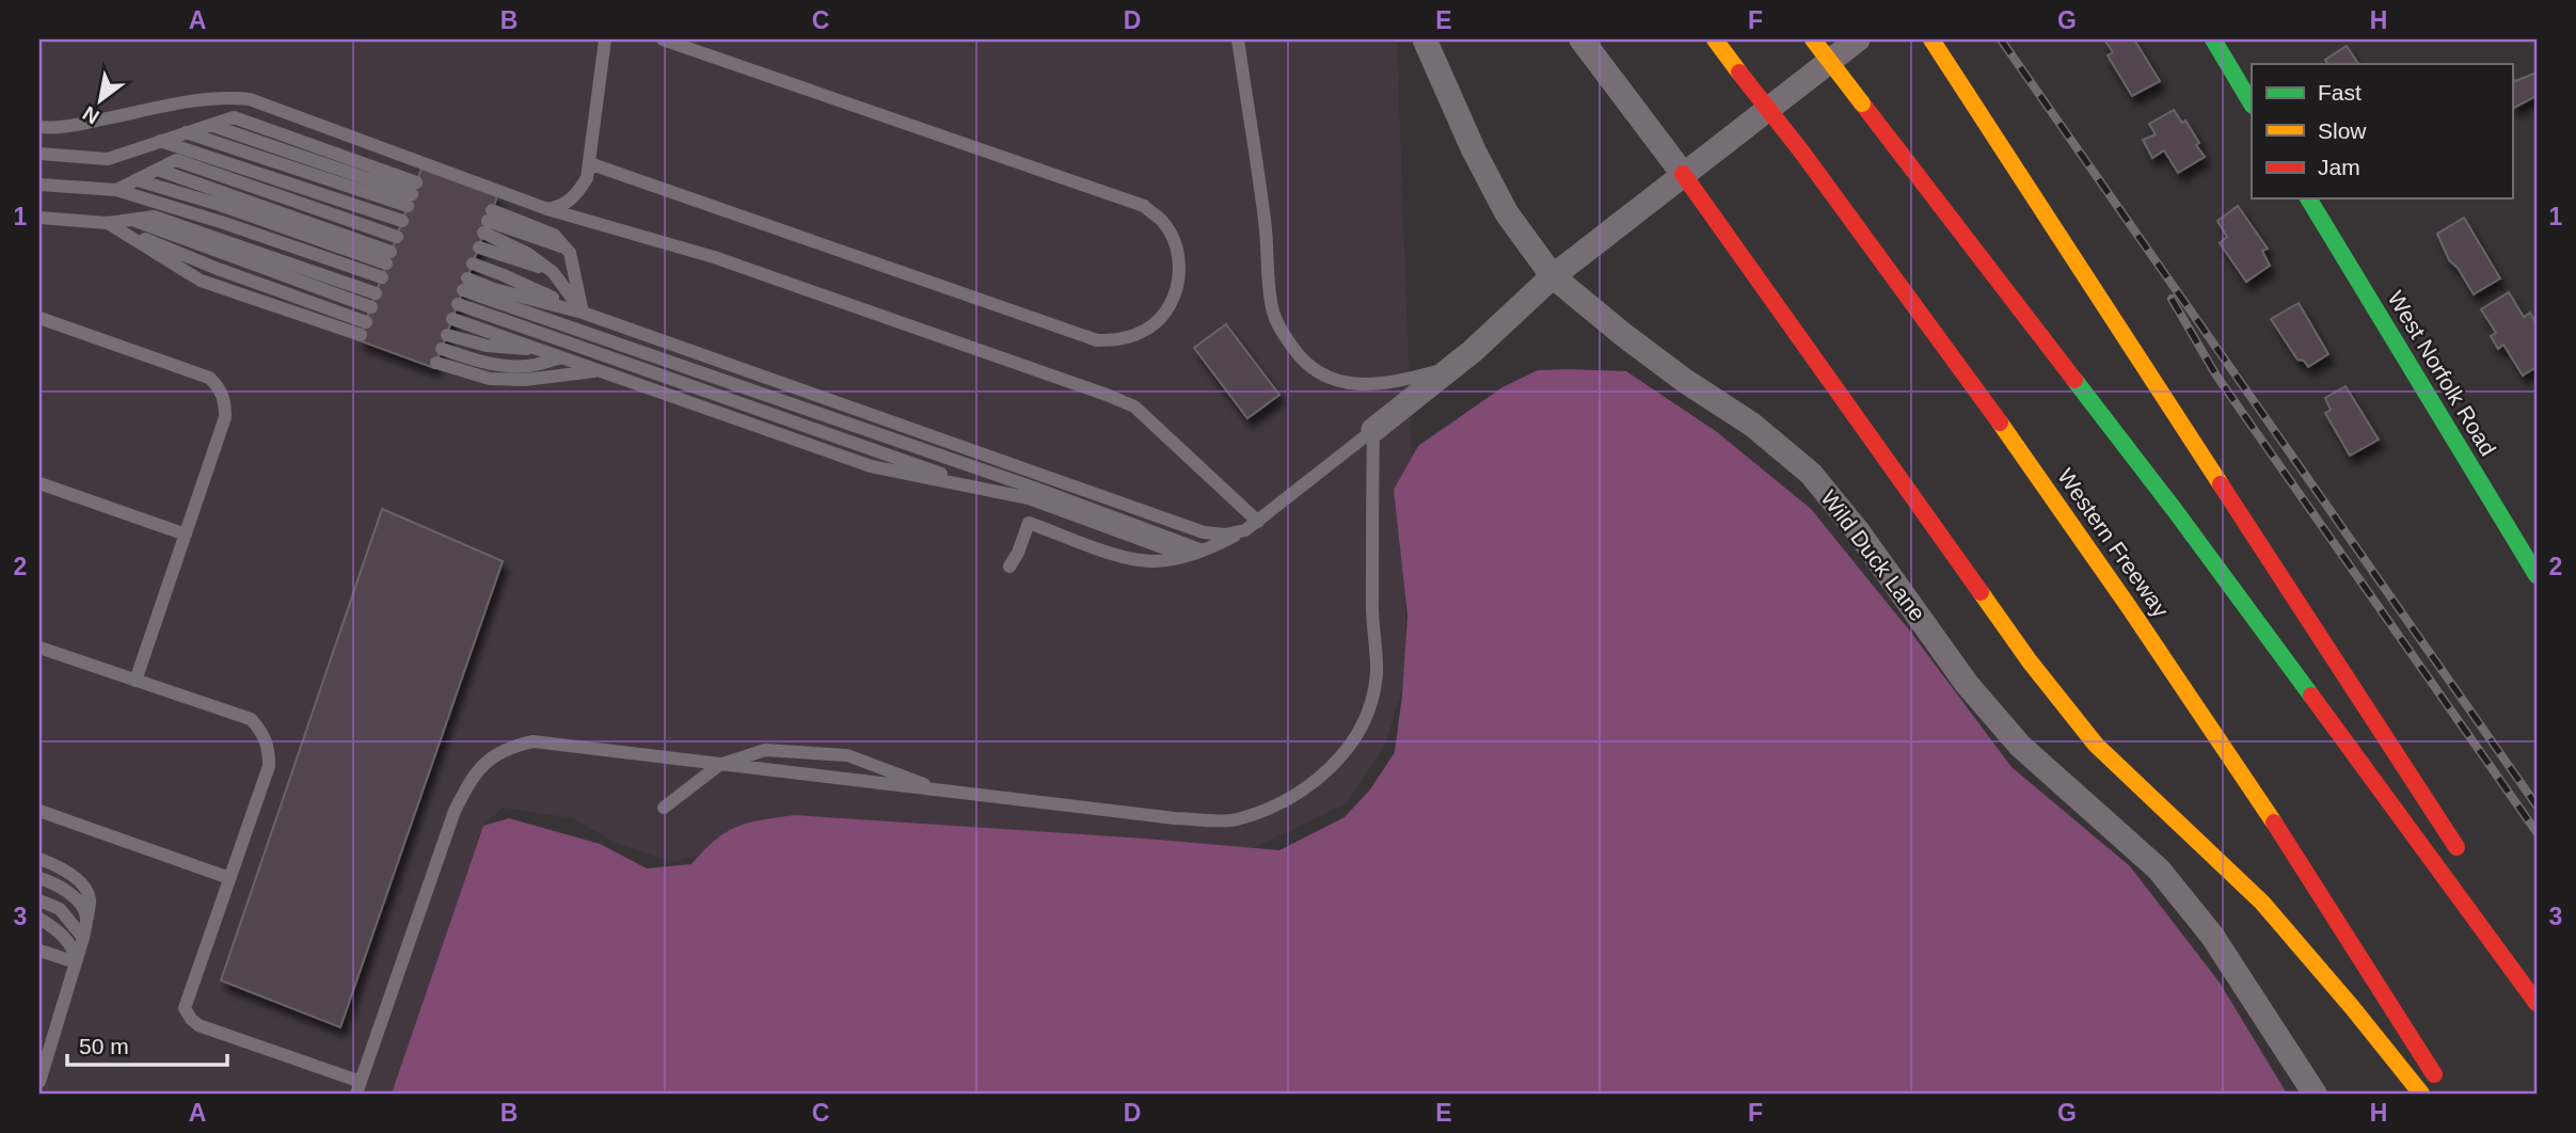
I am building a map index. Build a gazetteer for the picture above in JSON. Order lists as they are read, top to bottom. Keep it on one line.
{"streets":{"main road":["West Norfolk Road","Western Freeway"],"street":["Wild Duck Lane"]},"legend":["Fast","Slow","Jam"],"scale_bar":"50 m","north":"bottom left","grid":{"columns":["A","B","C","D","E","F","G","H"],"rows":["1","2","3"]}}
